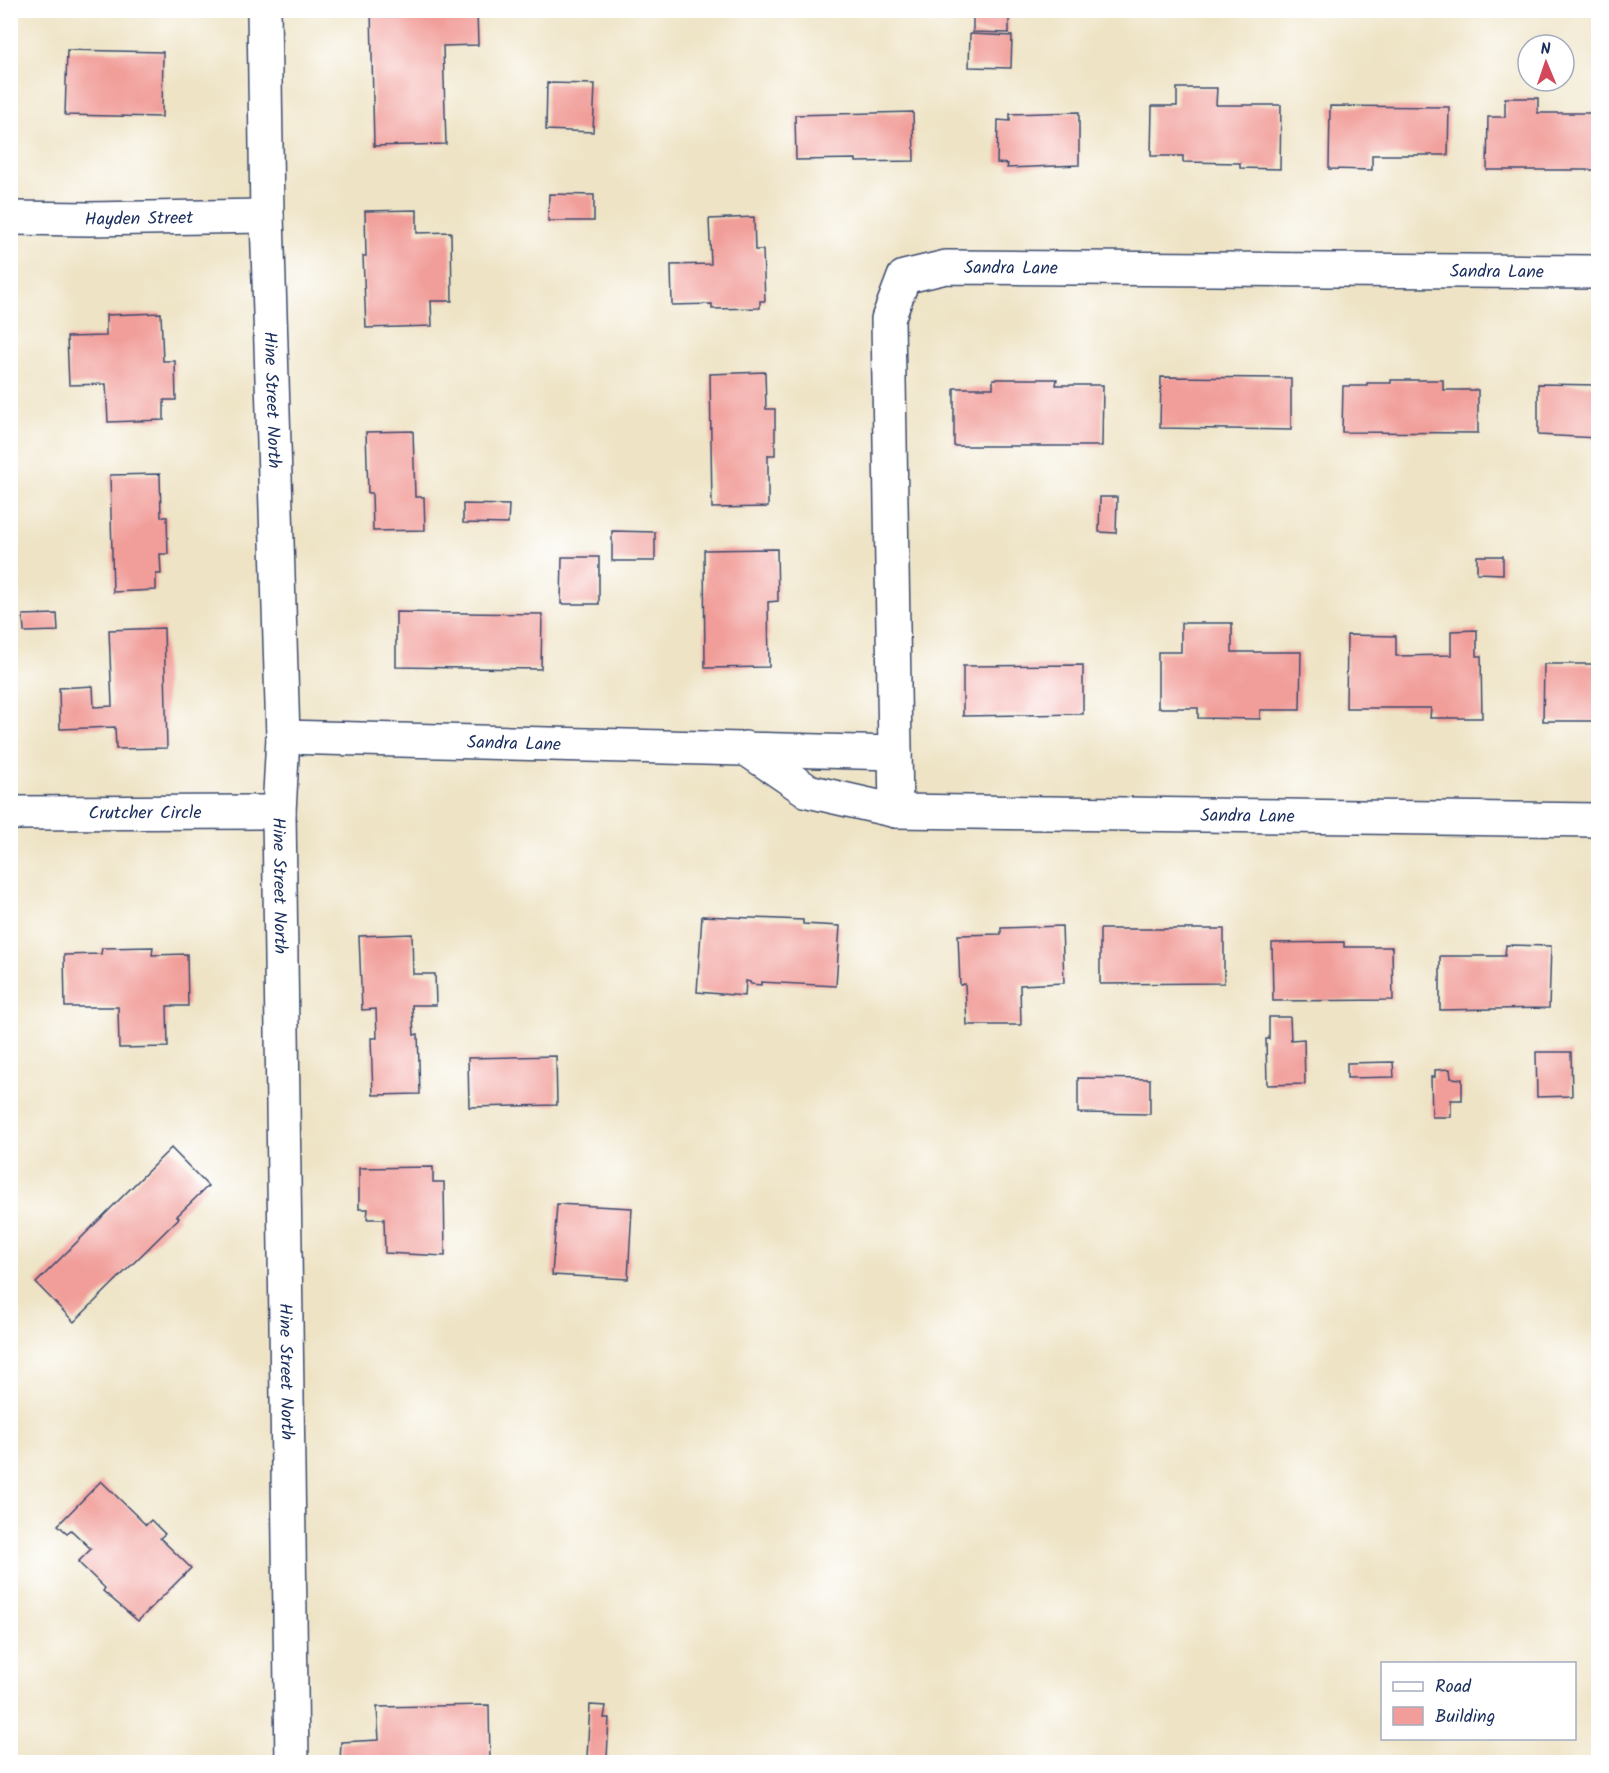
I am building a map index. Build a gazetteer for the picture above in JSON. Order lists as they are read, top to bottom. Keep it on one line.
{"streets":{"street":["Hayden Street","Sandra Lane","Hine Street North","Crutcher Circle"]},"crossings":[["Hayden Street","Hine Street North"],["Sandra Lane","Hine Street North"],["Hine Street North","Crutcher Circle"]],"legend":["Road","Building"],"north":"top"}
